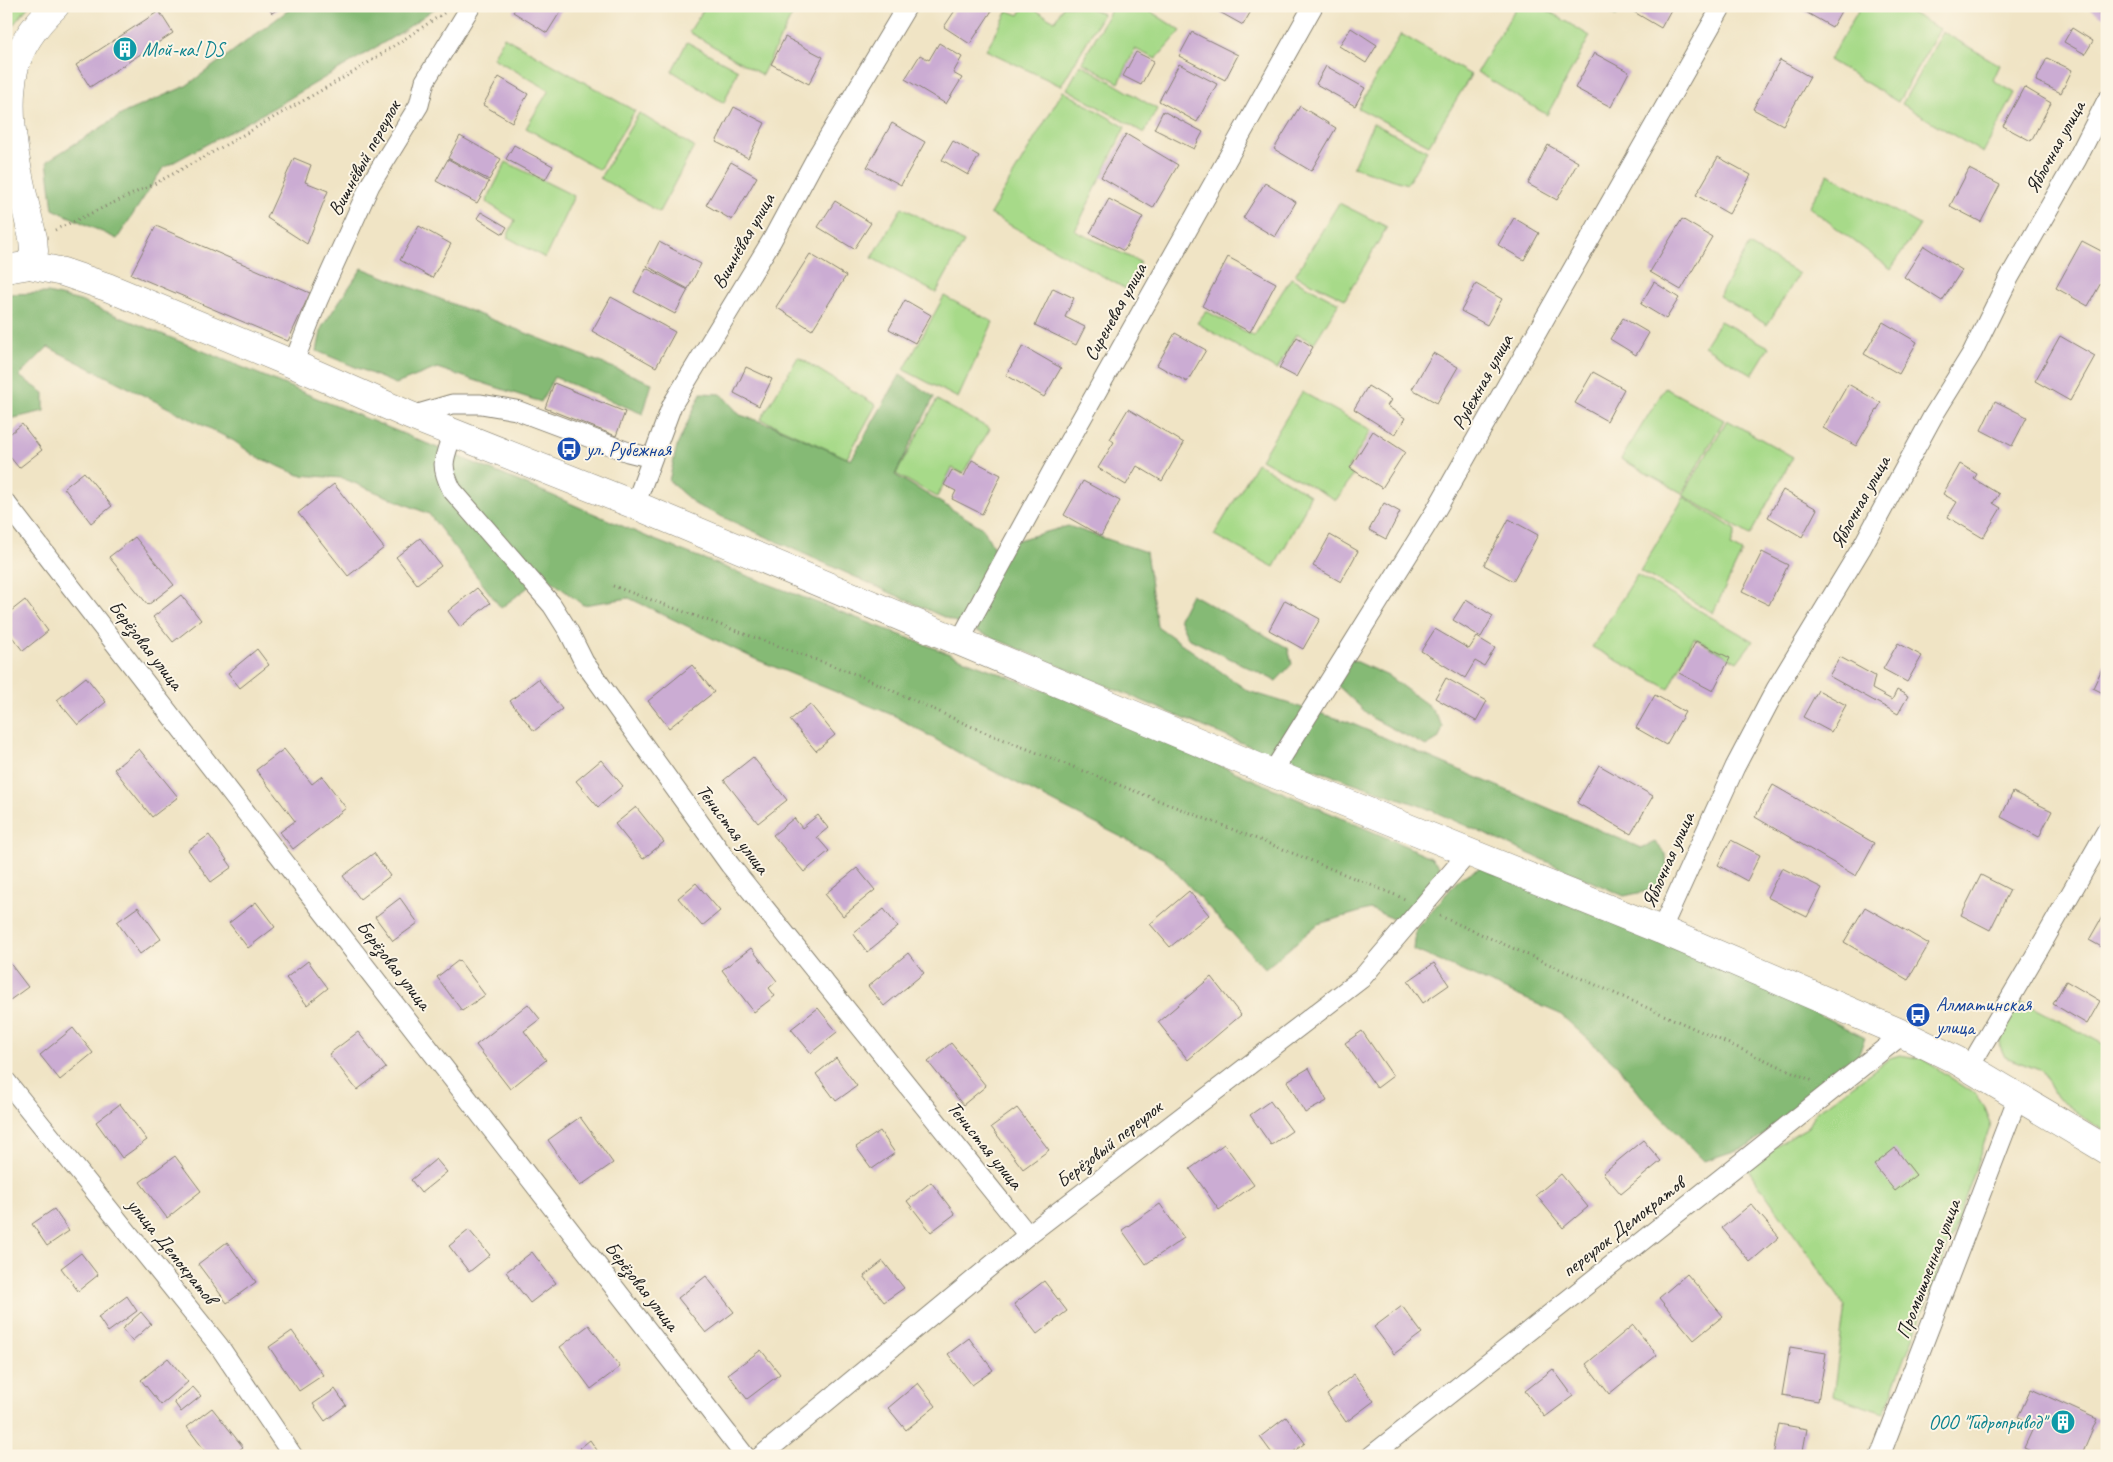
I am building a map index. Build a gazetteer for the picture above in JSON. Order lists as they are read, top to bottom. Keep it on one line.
{"streets":{"street":["Яблочная улица","Вишнёвый переулок","Вишнёвая улица","Сиреневая улица","Рубежная улица","Берёзовая улица","Тенистая улица","Берёзовый переулок","переулок Демократов","улица Демократов","Промышленная улица"]},"crossings":[["Тенистая улица","Берёзовый переулок"]],"places":{"building":["Мой-ка! DS","ООО \"Гидропривод\""],"bus stop":["ул. Рубежная","Алматинская улица"]}}
